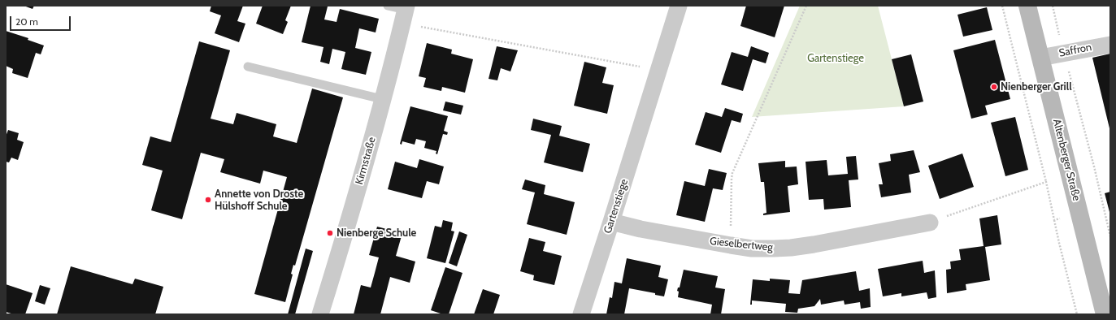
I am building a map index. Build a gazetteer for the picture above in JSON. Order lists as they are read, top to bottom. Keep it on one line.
{"streets":{"main road":["Altenberger Straße"],"street":["Saffron","Kirmstraße","Gartenstiege","Gieselbertweg"]},"crossings":[["Saffron","Altenberger Straße"],["Gartenstiege","Gieselbertweg"]],"parks":["Gartenstiege"],"places":["Nienberger Grill","Annette von Droste Hülshoff Schule","Nienberge Schule"],"scale_bar":"20 m"}
